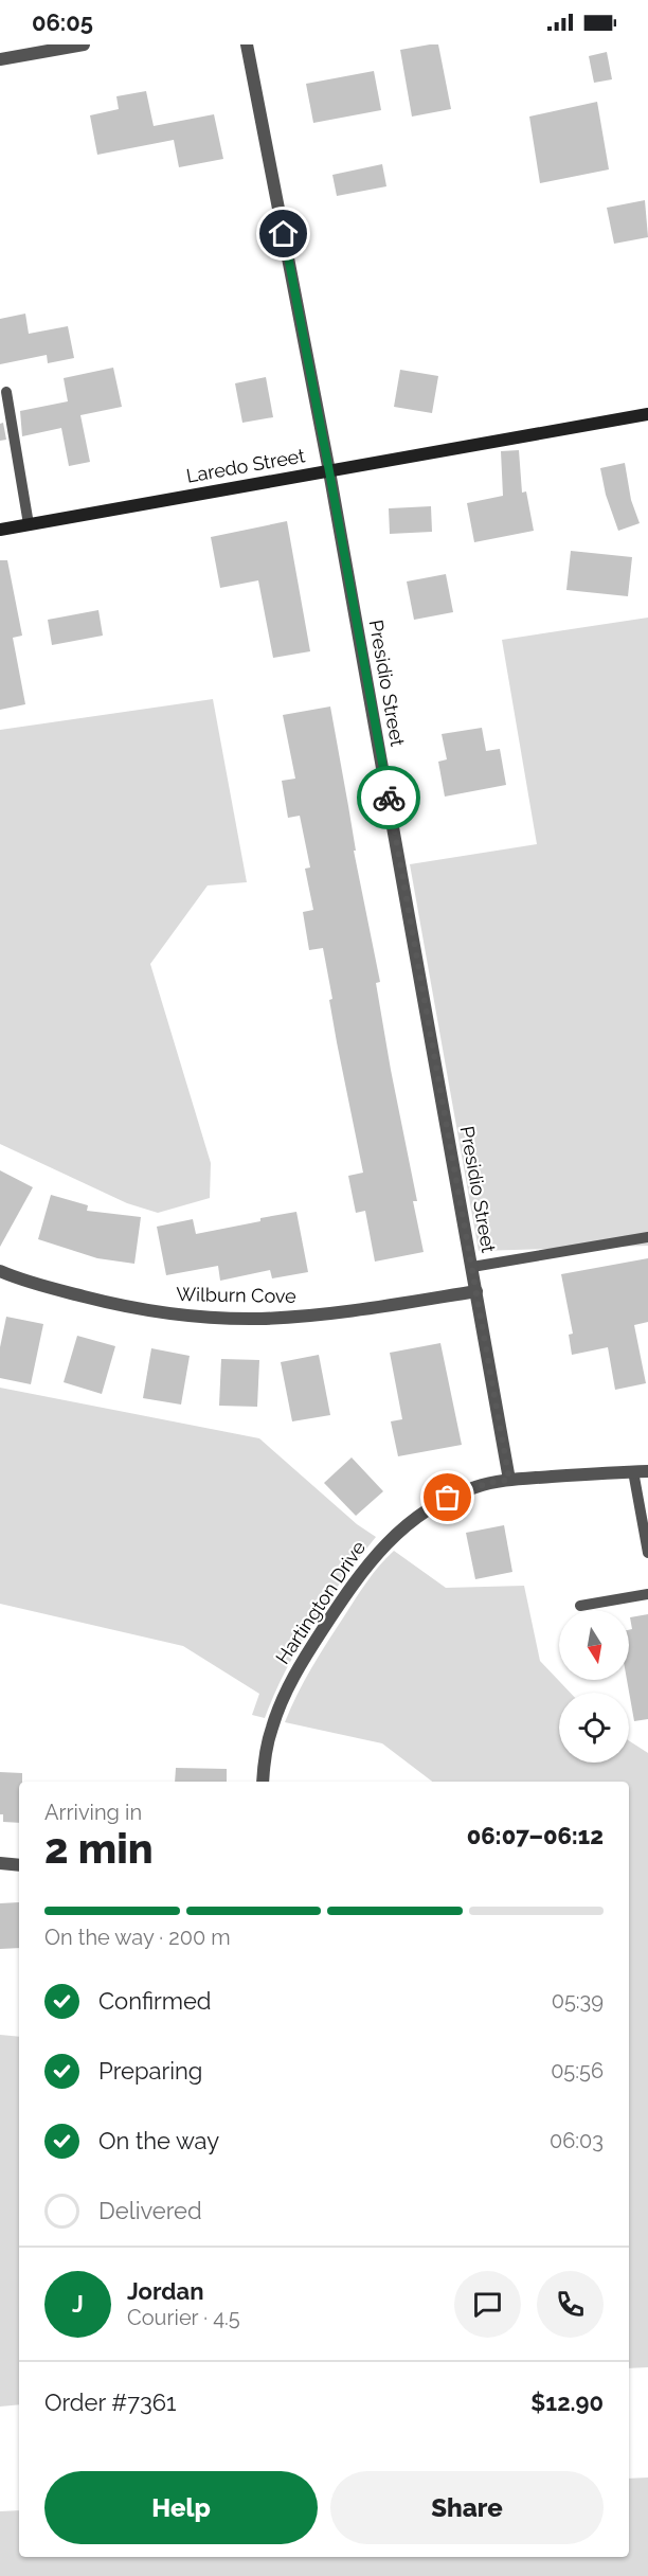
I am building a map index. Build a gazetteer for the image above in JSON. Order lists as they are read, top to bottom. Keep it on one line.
{"streets":{"street":["Laredo Street","Presidio Street","Wilburn Cove","Hartington Drive"]},"crossings":[["Laredo Street","Presidio Street"],["Presidio Street","Wilburn Cove"],["Presidio Street","Hartington Drive"]],"north":"bottom","page":{"status":"06:05","heading":["2 min","Arriving in","06:07–06:12"],"panel":["Jordan","Courier · 4.5","Order #7361","$12.90"],"bar":"On the way · 200 m","list":[["Confirmed","05:39"],["Preparing","05:56"],["On the way","06:03"],"Delivered"],"round":"J","buttons":["Help","Share"]}}
